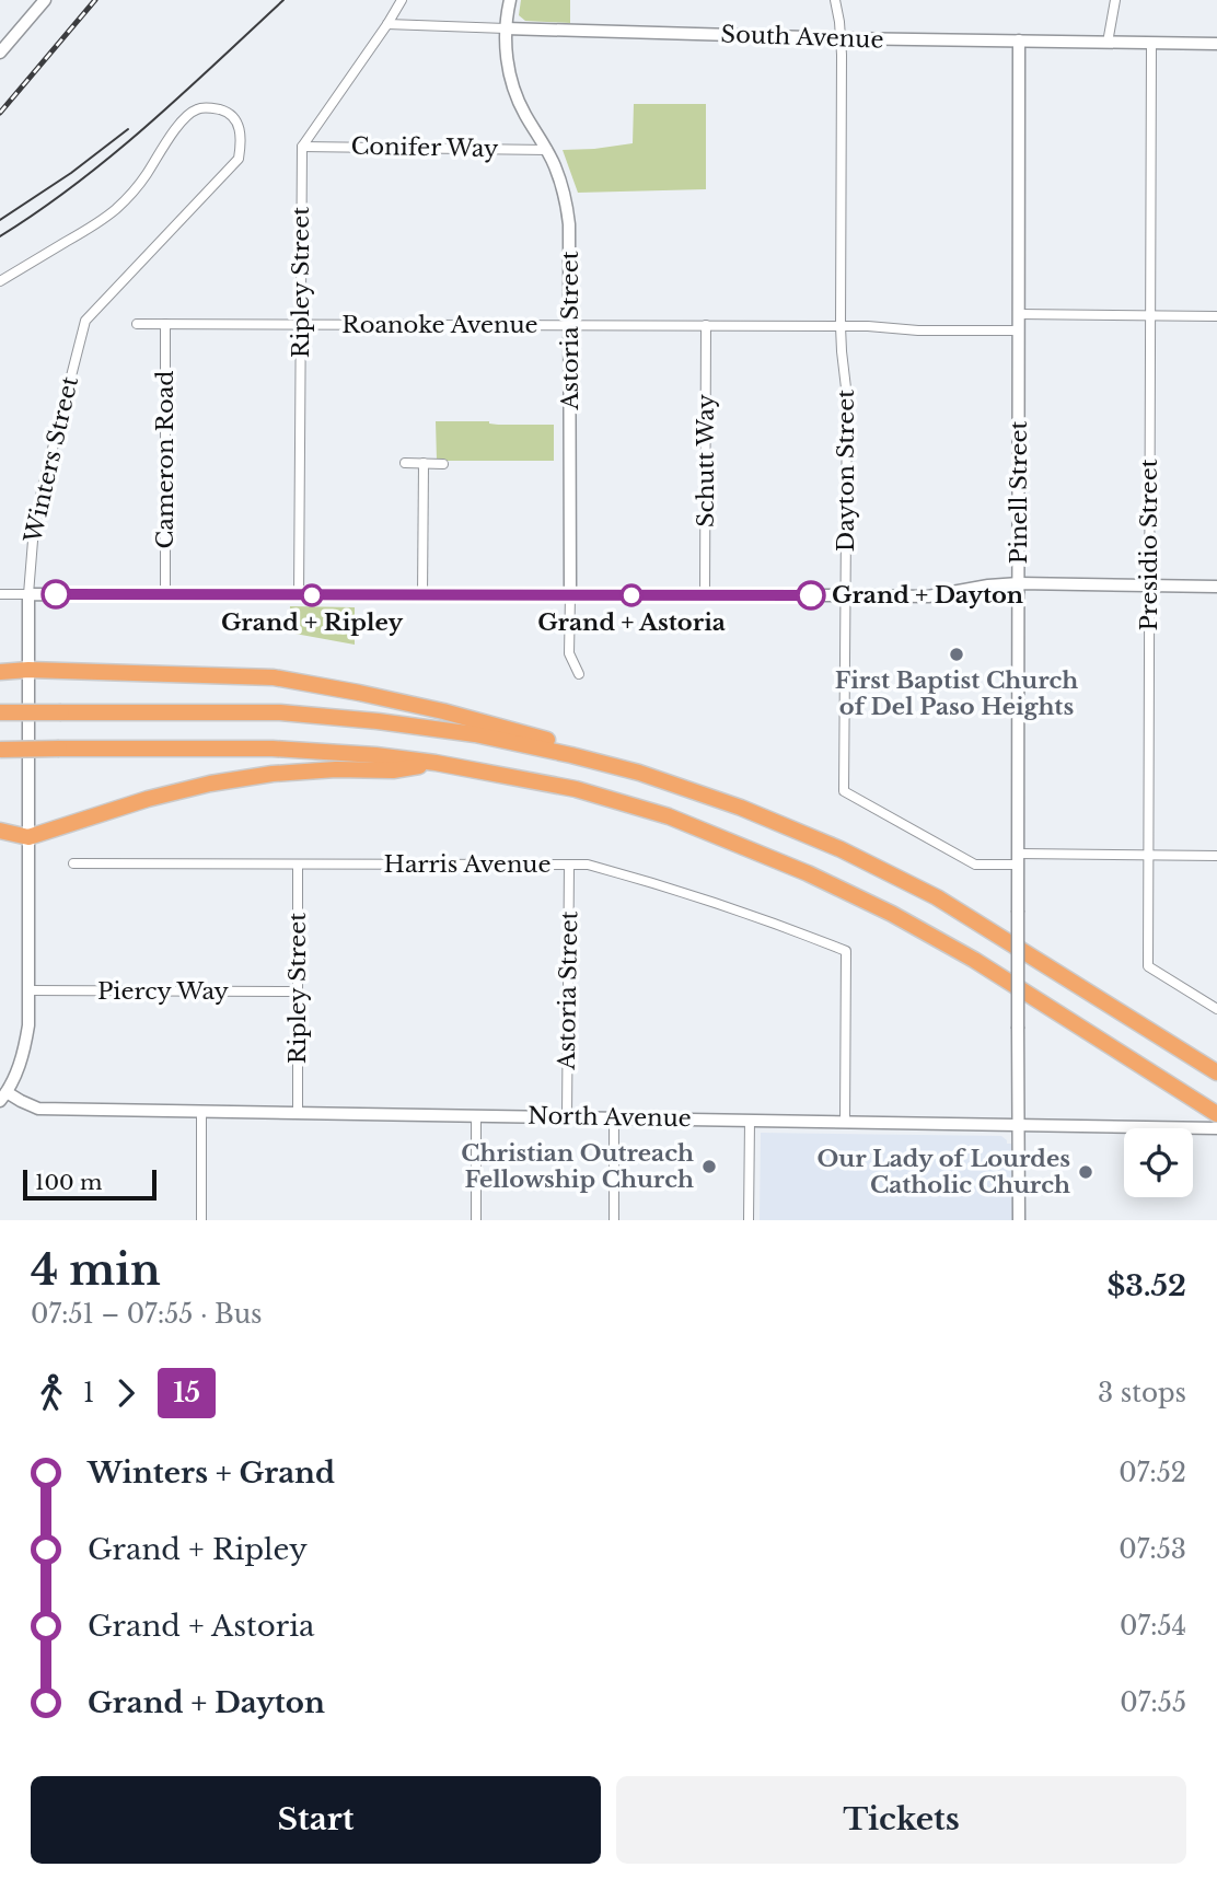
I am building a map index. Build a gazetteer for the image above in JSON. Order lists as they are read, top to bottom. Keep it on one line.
{"streets":{"street":["South Avenue","Conifer Way","Ripley Street","Roanoke Avenue","Astoria Street","Winters Street","Cameron Road","Schutt Way","Dayton Street","Pinell Street","Presidio Street","Harris Avenue","Piercy Way","North Avenue"]},"crossings":[["South Avenue","Astoria Street"],["South Avenue","Dayton Street"],["South Avenue","Pinell Street"],["South Avenue","Presidio Street"],["Conifer Way","Ripley Street"],["Conifer Way","Astoria Street"],["Ripley Street","Roanoke Avenue"],["Ripley Street","Harris Avenue"],["Ripley Street","Piercy Way"],["Ripley Street","North Avenue"],["Roanoke Avenue","Astoria Street"],["Roanoke Avenue","Cameron Road"],["Roanoke Avenue","Schutt Way"],["Roanoke Avenue","Dayton Street"],["Roanoke Avenue","Pinell Street"],["Astoria Street","Harris Avenue"],["Astoria Street","North Avenue"],["Winters Street","Piercy Way"],["Winters Street","North Avenue"],["Dayton Street","Pinell Street"],["Pinell Street","North Avenue"],["Harris Avenue","North Avenue"]],"places":["Grand + Ripley","Grand + Astoria","Grand + Dayton","First Baptist Church of Del Paso Heights","Christian Outreach Fellowship Church","Our Lady of Lourdes Catholic Church"],"lines":["bus line 15"],"scale_bar":"100 m","page":{"scale":"100 m","heading":["4 min","07:51 – 07:55 · Bus","$3.52"],"legs":["1","15","3 stops"],"list":[{"name":"Winters + Grand","value":"07:52"},{"name":"Grand + Ripley","value":"07:53"},{"name":"Grand + Astoria","value":"07:54"},{"name":"Grand + Dayton","value":"07:55"}],"buttons":["Start","Tickets"]}}
